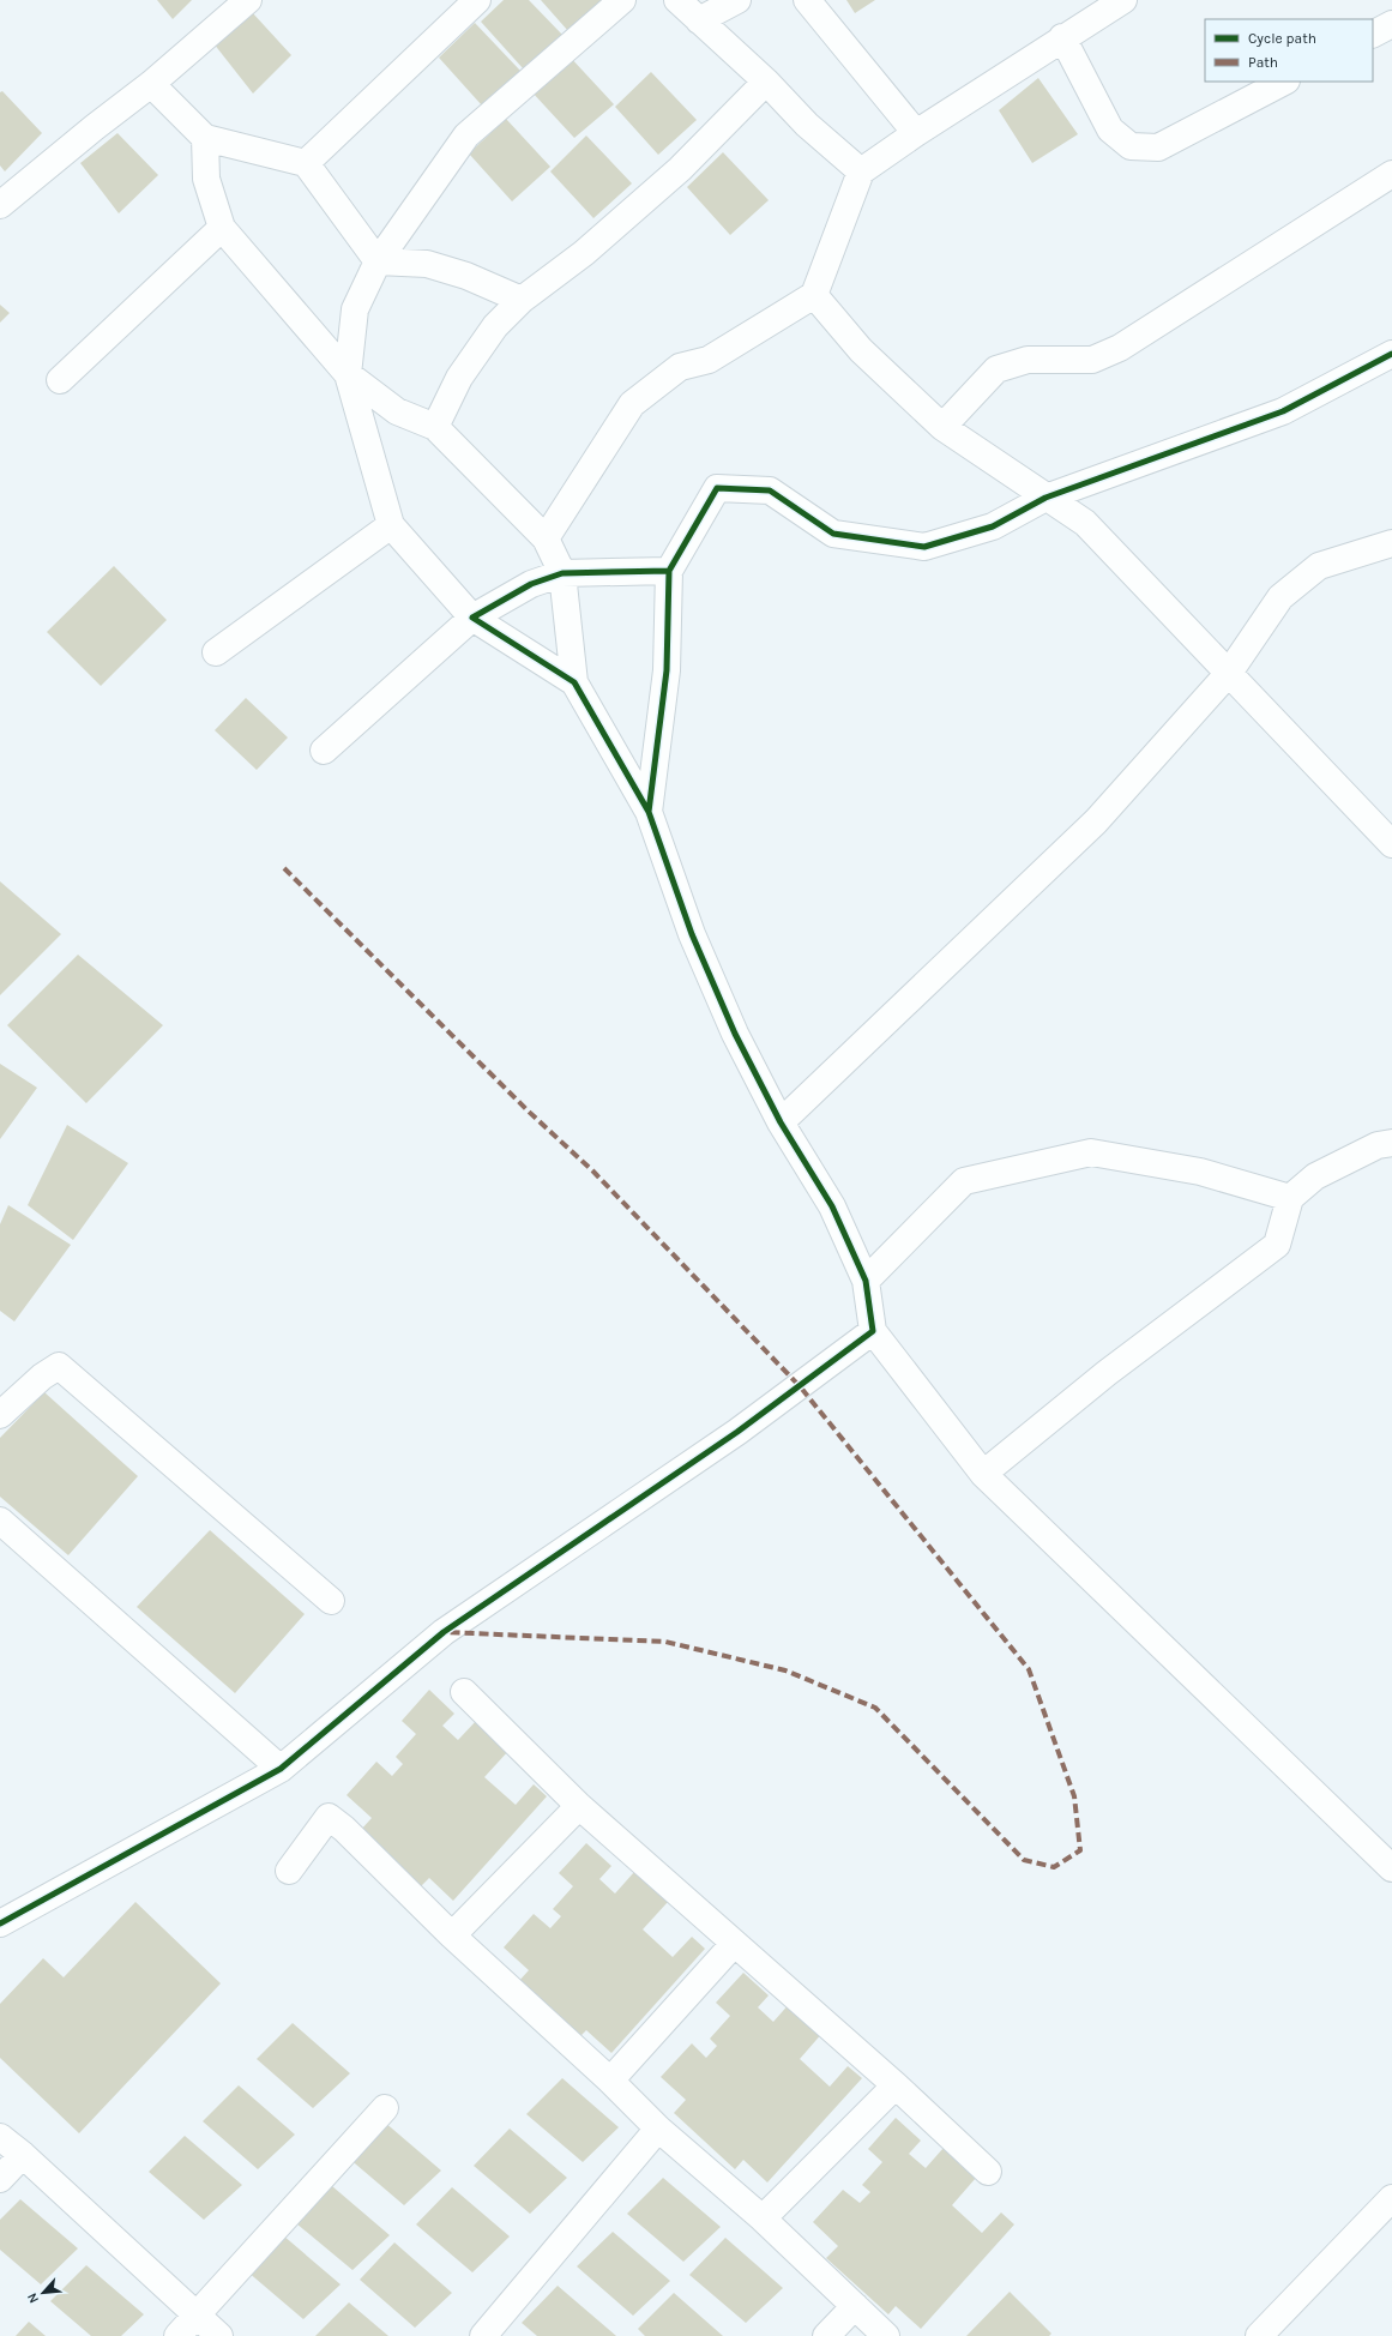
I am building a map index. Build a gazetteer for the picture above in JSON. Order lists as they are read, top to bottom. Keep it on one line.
{"legend":["Cycle path","Path"],"north":"bottom left"}
